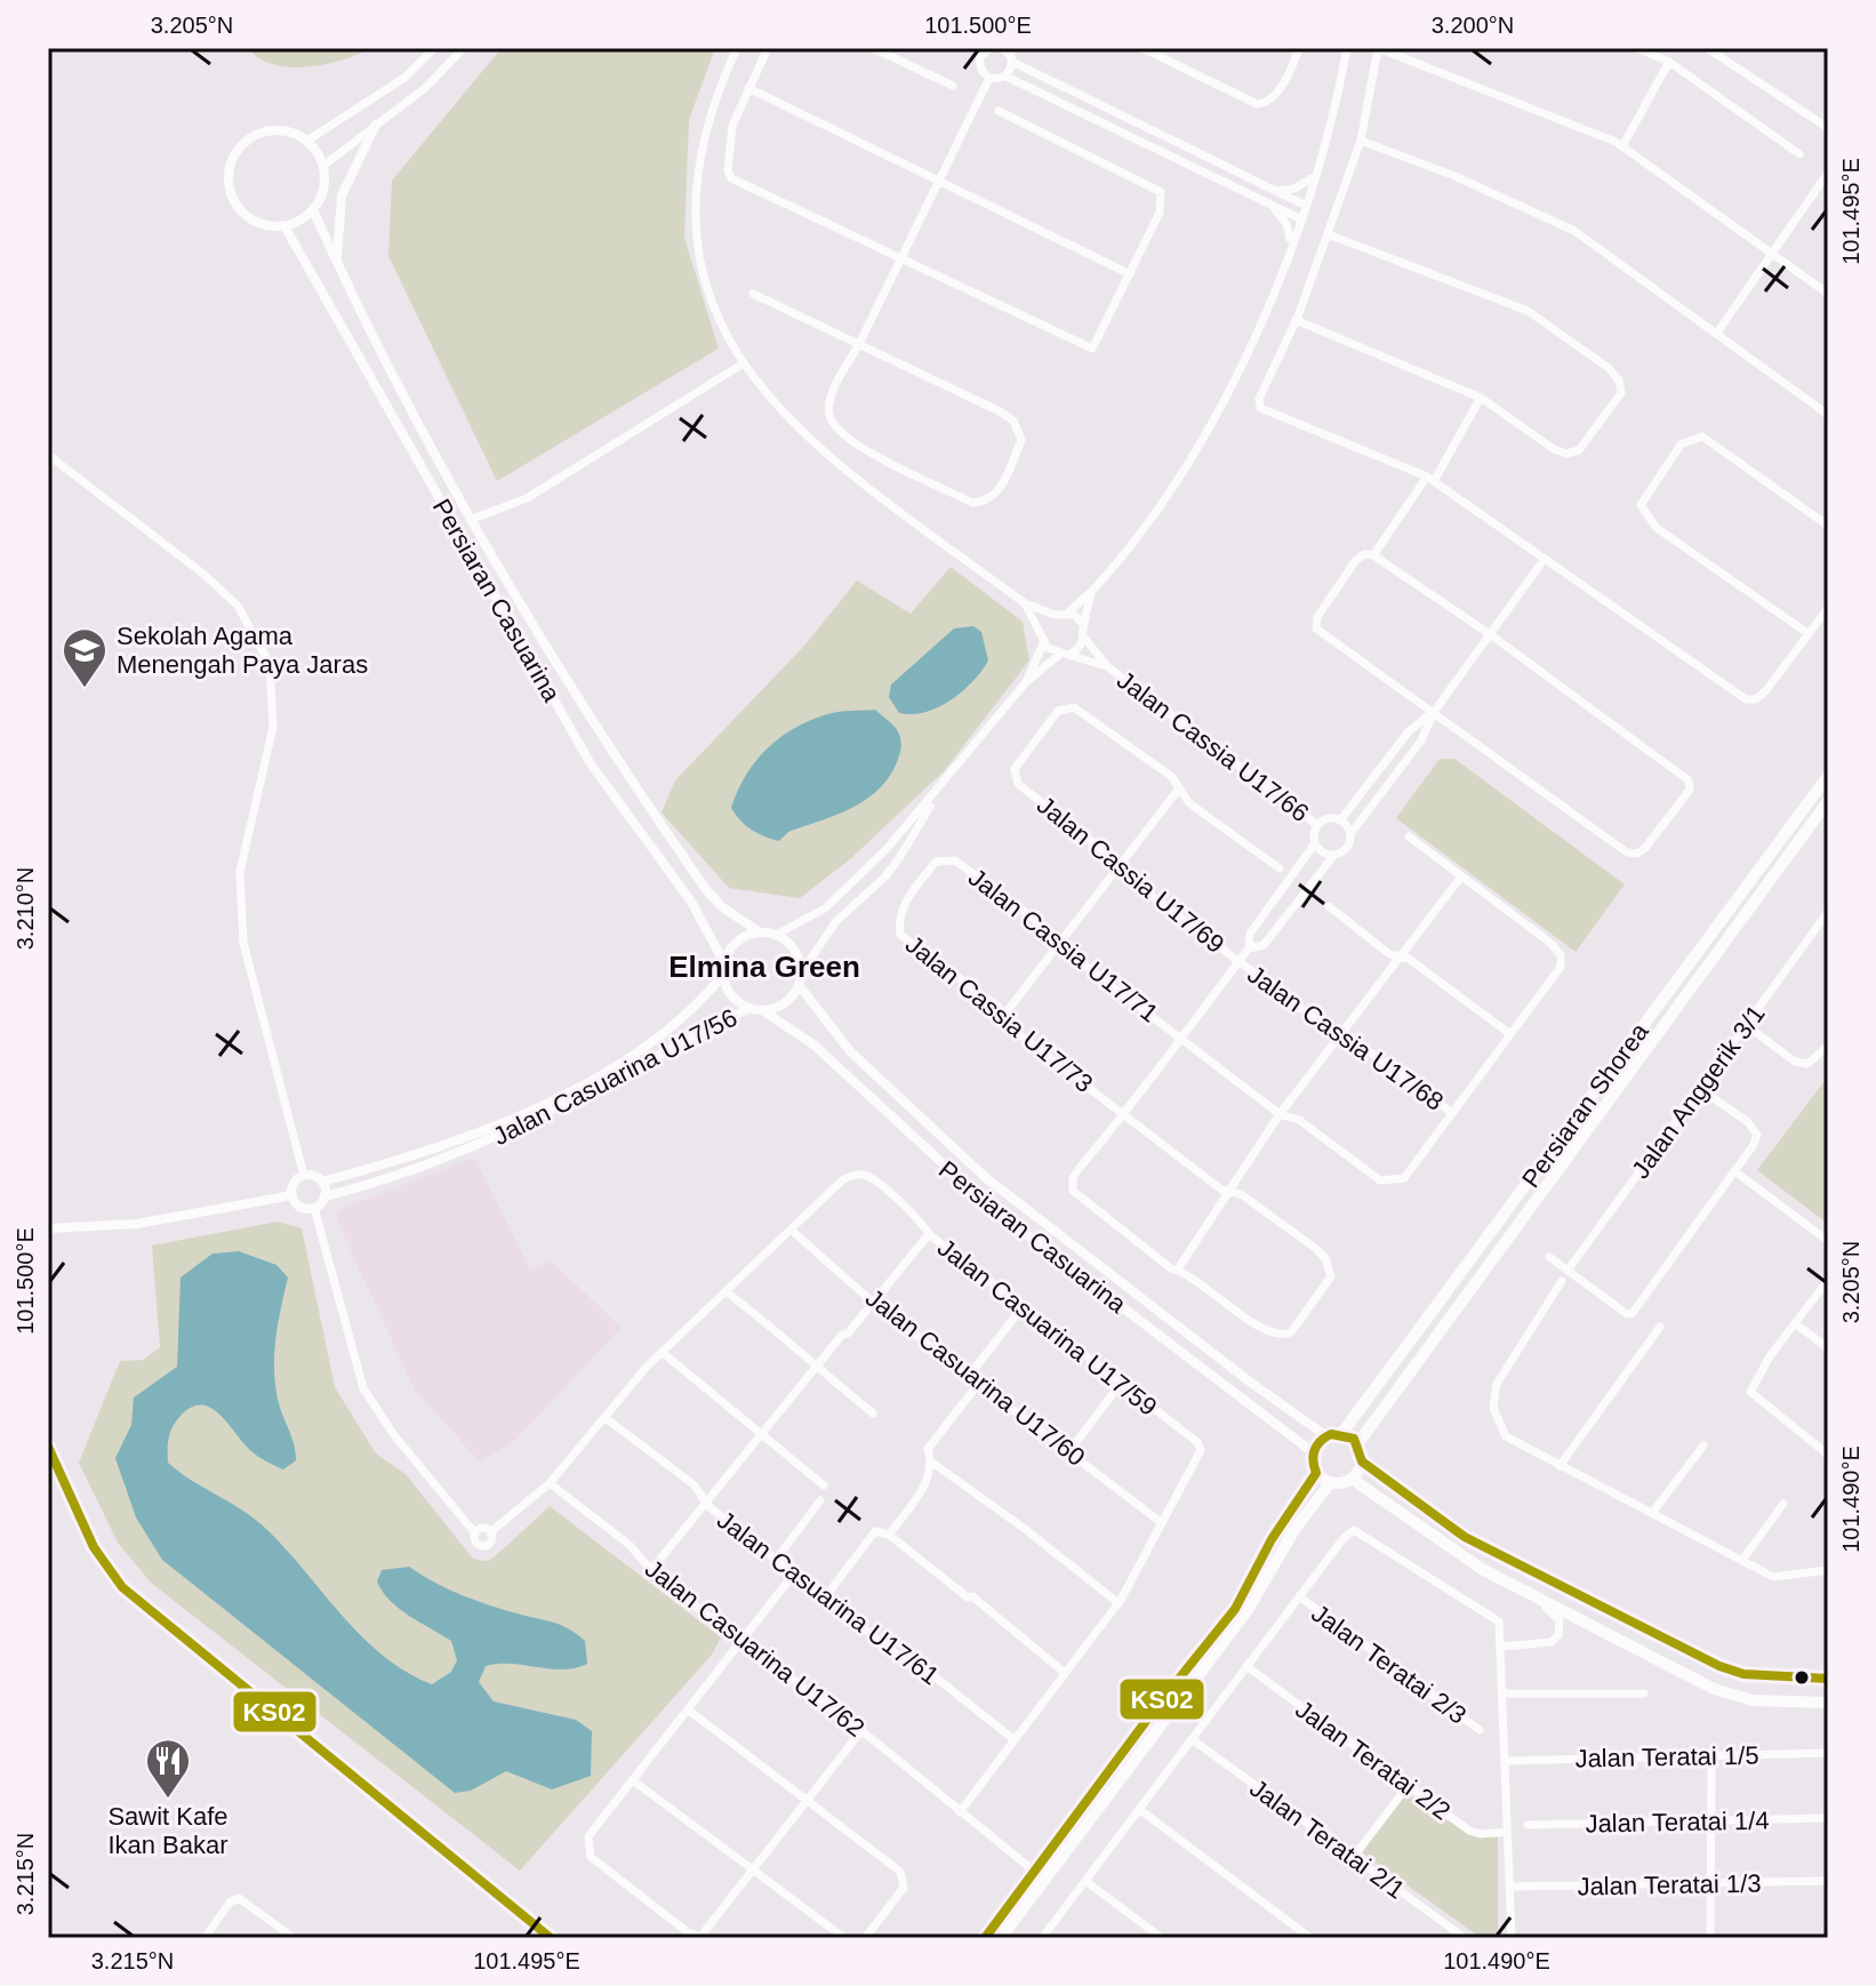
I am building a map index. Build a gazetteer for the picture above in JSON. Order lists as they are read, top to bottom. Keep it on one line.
{"streets":{"main road":["Persiaran Shorea"],"street":["Persiaran Casuarina","Jalan Cassia U17/66","Jalan Cassia U17/69","Jalan Cassia U17/71","Jalan Cassia U17/73","Jalan Cassia U17/68","Jalan Casuarina U17/56","Jalan Anggerik 3/1","Jalan Casuarina U17/59","Jalan Casuarina U17/60","Jalan Casuarina U17/61","Jalan Casuarina U17/62","Jalan Teratai 2/3","Jalan Teratai 1/5","Jalan Teratai 2/2","Jalan Teratai 1/4","Jalan Teratai 2/1","Jalan Teratai 1/3"]},"crossings":[["Persiaran Casuarina","Jalan Casuarina U17/56"],["Persiaran Casuarina","Persiaran Shorea"],["Jalan Cassia U17/69","Jalan Cassia U17/68"],["Jalan Cassia U17/71","Jalan Cassia U17/73"],["Jalan Cassia U17/71","Jalan Cassia U17/68"],["Jalan Casuarina U17/59","Jalan Casuarina U17/60"],["Jalan Casuarina U17/59","Jalan Casuarina U17/61"],["Jalan Casuarina U17/59","Jalan Casuarina U17/62"]],"districts":["Elmina Green"],"places":{"school or university":["Sekolah Agama Menengah Paya Jaras"],"restaurant":["Sawit Kafe Ikan Bakar"]},"lines":["transit line KS02"],"coordinates":["3.205°N","101.500°E","3.200°N","101.495°E","3.210°N","101.490°E","3.215°N"]}
